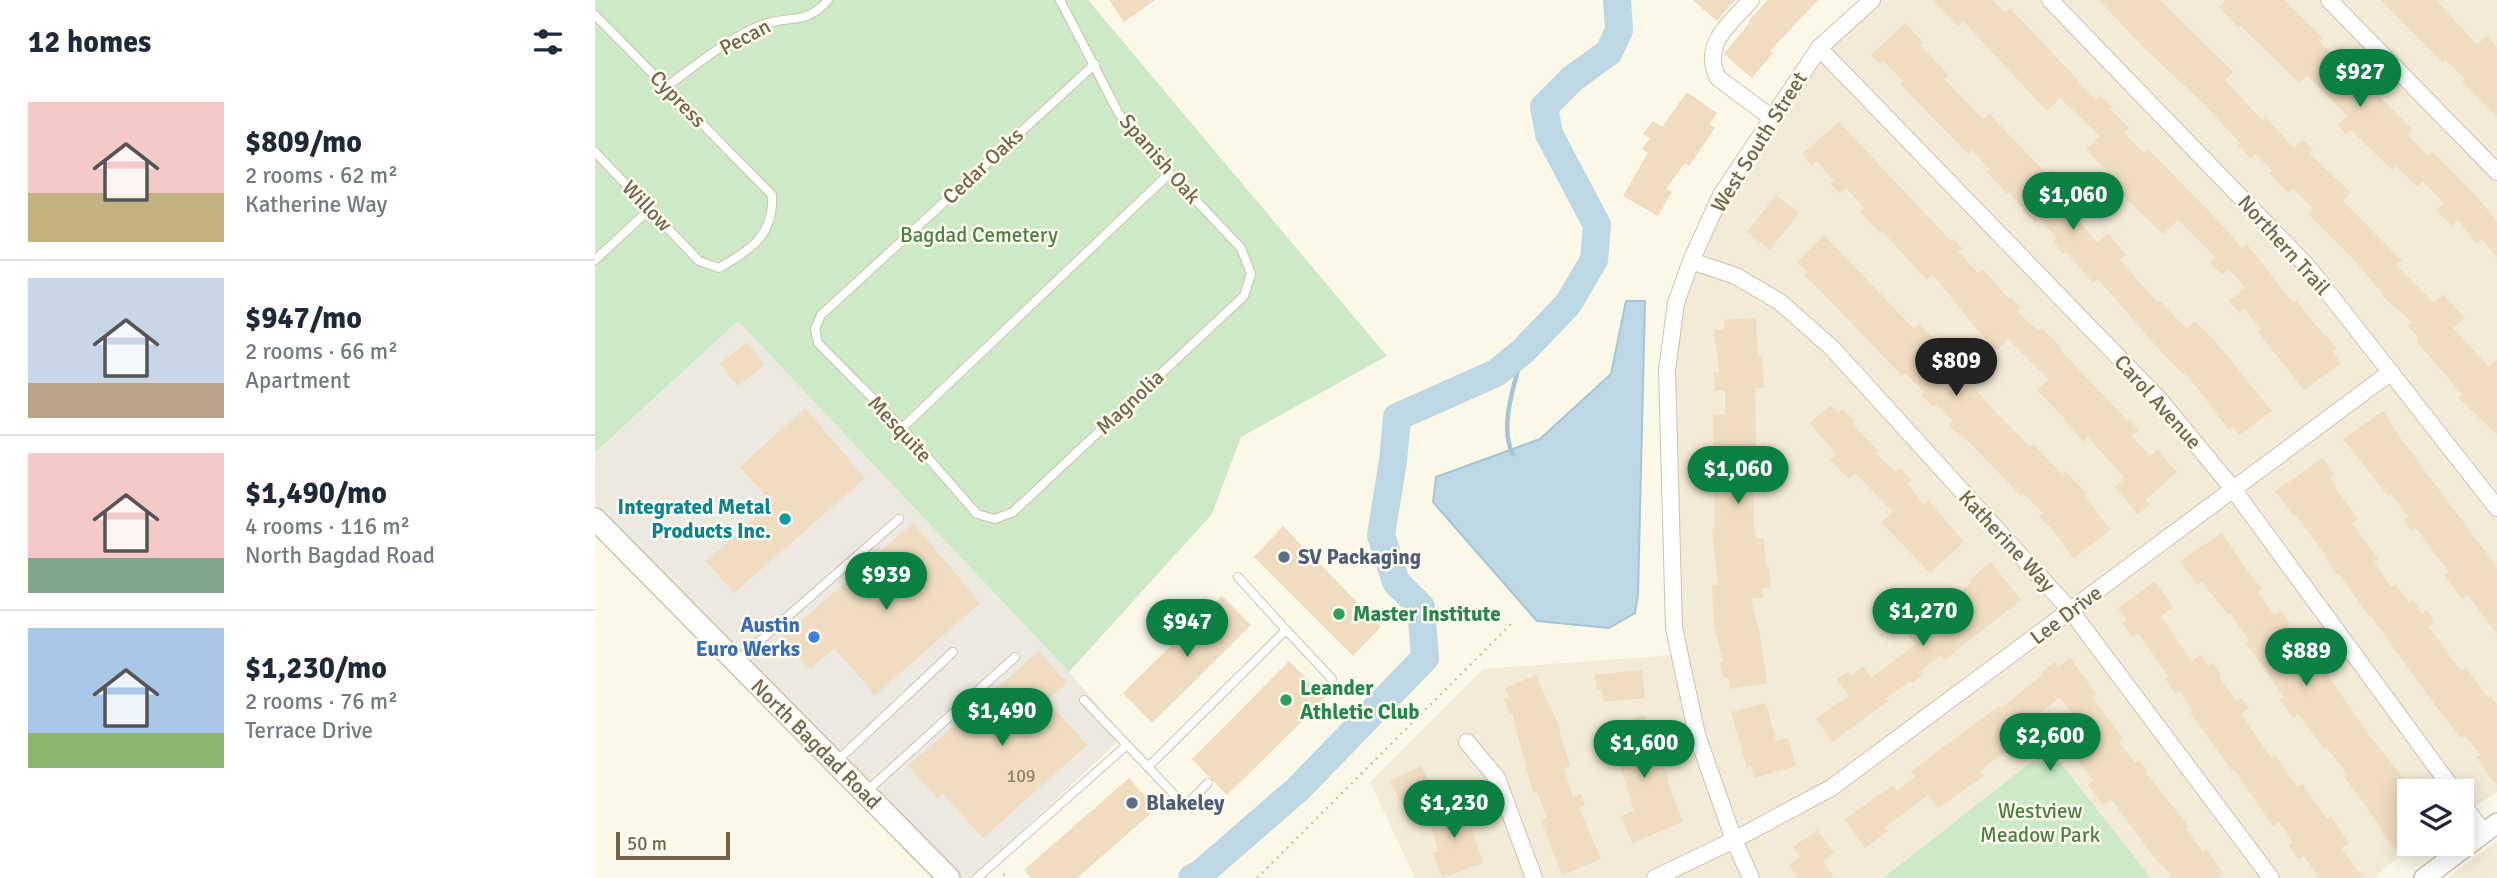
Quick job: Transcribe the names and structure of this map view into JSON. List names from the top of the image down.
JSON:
{
  "streets": {
    "main road": ["North Bagdad Road"],
    "street": [
      "West South Street",
      "Northern Trail",
      "Carol Avenue",
      "Katherine Way",
      "Lee Drive"
    ],
    "lane": [
      "Pecan",
      "Cypress",
      "Spanish Oak",
      "Cedar Oaks",
      "Willow",
      "Magnolia",
      "Mesquite"
    ]
  },
  "crossings": [
    ["Pecan", "Cypress"],
    ["Cypress", "Willow"],
    ["West South Street", "Carol Avenue"],
    ["West South Street", "Katherine Way"],
    ["West South Street", "Lee Drive"],
    ["Spanish Oak", "Cedar Oaks"],
    ["Spanish Oak", "Magnolia"],
    ["Cedar Oaks", "Mesquite"],
    ["Northern Trail", "Lee Drive"],
    ["Magnolia", "Mesquite"],
    ["Carol Avenue", "Lee Drive"],
    ["Katherine Way", "Lee Drive"]
  ],
  "parks": ["Bagdad Cemetery", "Westview Meadow Park"],
  "places": [
    "Integrated Metal Products Inc.",
    "SV Packaging",
    "Master Institute",
    "Austin Euro Werks",
    "Leander Athletic Club",
    "Blakeley"
  ],
  "house_numbers": ["109"],
  "scale_bar": "50 m",
  "page": {
    "heading": "12 homes",
    "price": [
      "$927",
      "$1,060",
      "$809",
      "$1,060",
      "$939",
      "$1,270",
      "$947",
      "$889",
      "$1,490",
      "$2,600",
      "$1,600",
      "$1,230"
    ],
    "list": [
      {
        "name": "$809/mo",
        "note": "2 rooms · 62 m² · Katherine Way"
      },
      {
        "name": "$947/mo",
        "note": "2 rooms · 66 m² · Apartment"
      },
      {
        "name": "$1,490/mo",
        "note": "4 rooms · 116 m² · North Bagdad Road"
      },
      {
        "name": "$1,230/mo",
        "note": "2 rooms · 76 m² · Terrace Drive"
      }
    ],
    "scale": "50 m"
  }
}
